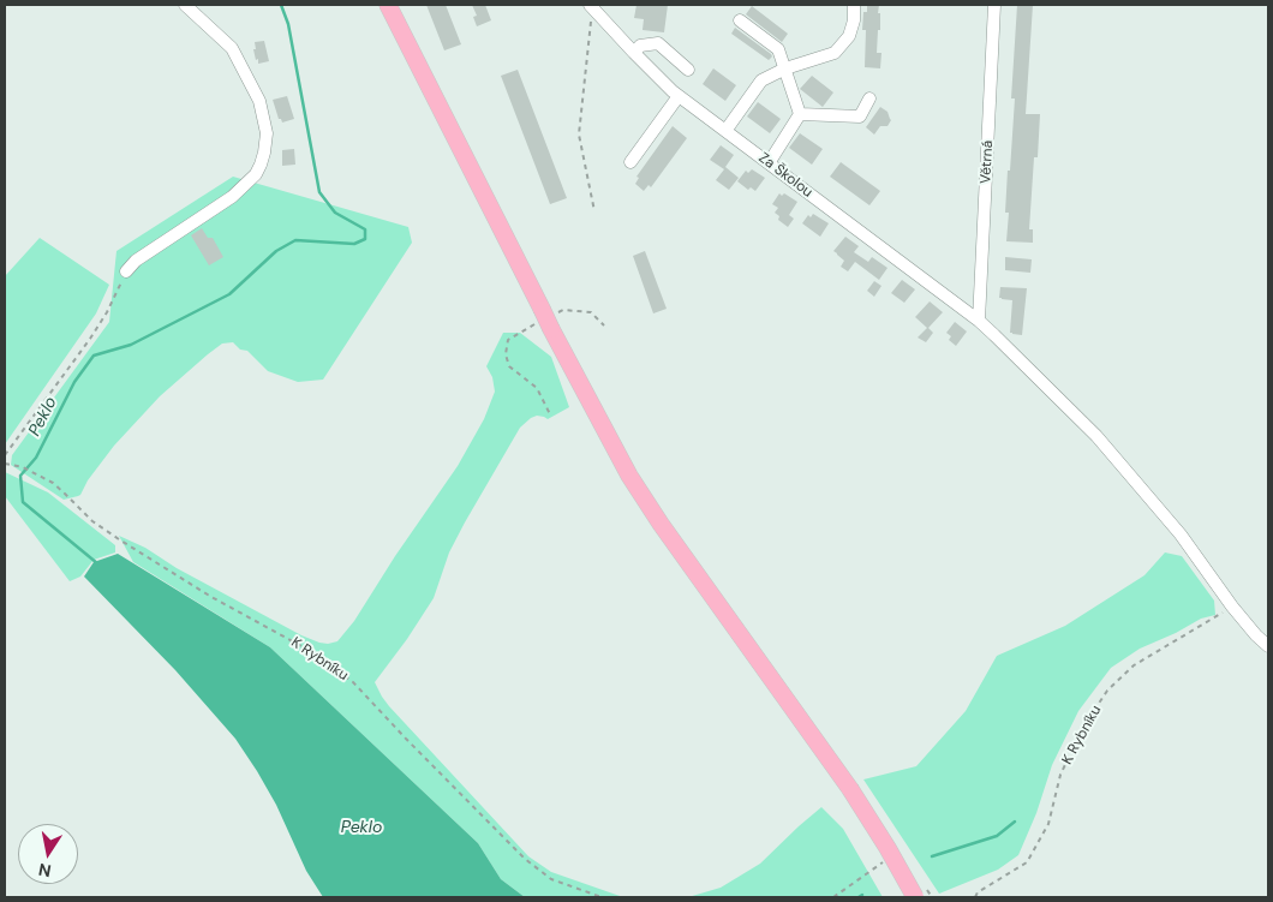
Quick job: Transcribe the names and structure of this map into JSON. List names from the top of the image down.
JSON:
{
  "streets": {
    "street": ["Větrná", "Za Školou"],
    "path": ["K Rybníku"]
  },
  "crossings": [
    ["Větrná", "Za Školou"],
    ["Za Školou", "K Rybníku"]
  ],
  "water": ["Peklo"],
  "north": "bottom"
}
